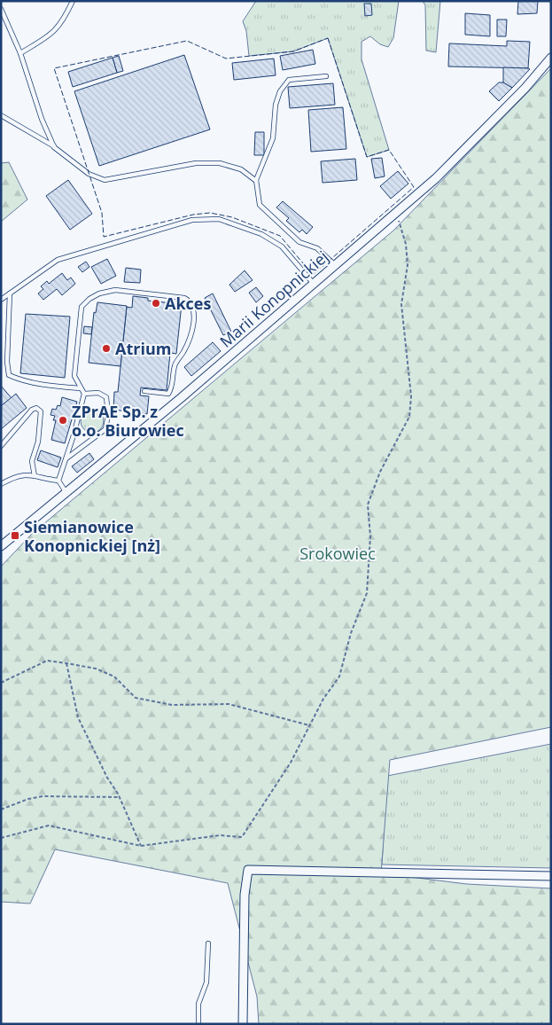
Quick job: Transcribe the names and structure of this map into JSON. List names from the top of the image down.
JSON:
{
  "streets": {
    "street": ["Marii Konopnickiej"]
  },
  "parks": ["Srokowiec"],
  "places": {
    "other": ["Akces", "Atrium", "ZPrAE Sp. z o.o. Biurowiec"],
    "transit": ["Siemianowice Konopnickiej [nż]"]
  }
}
